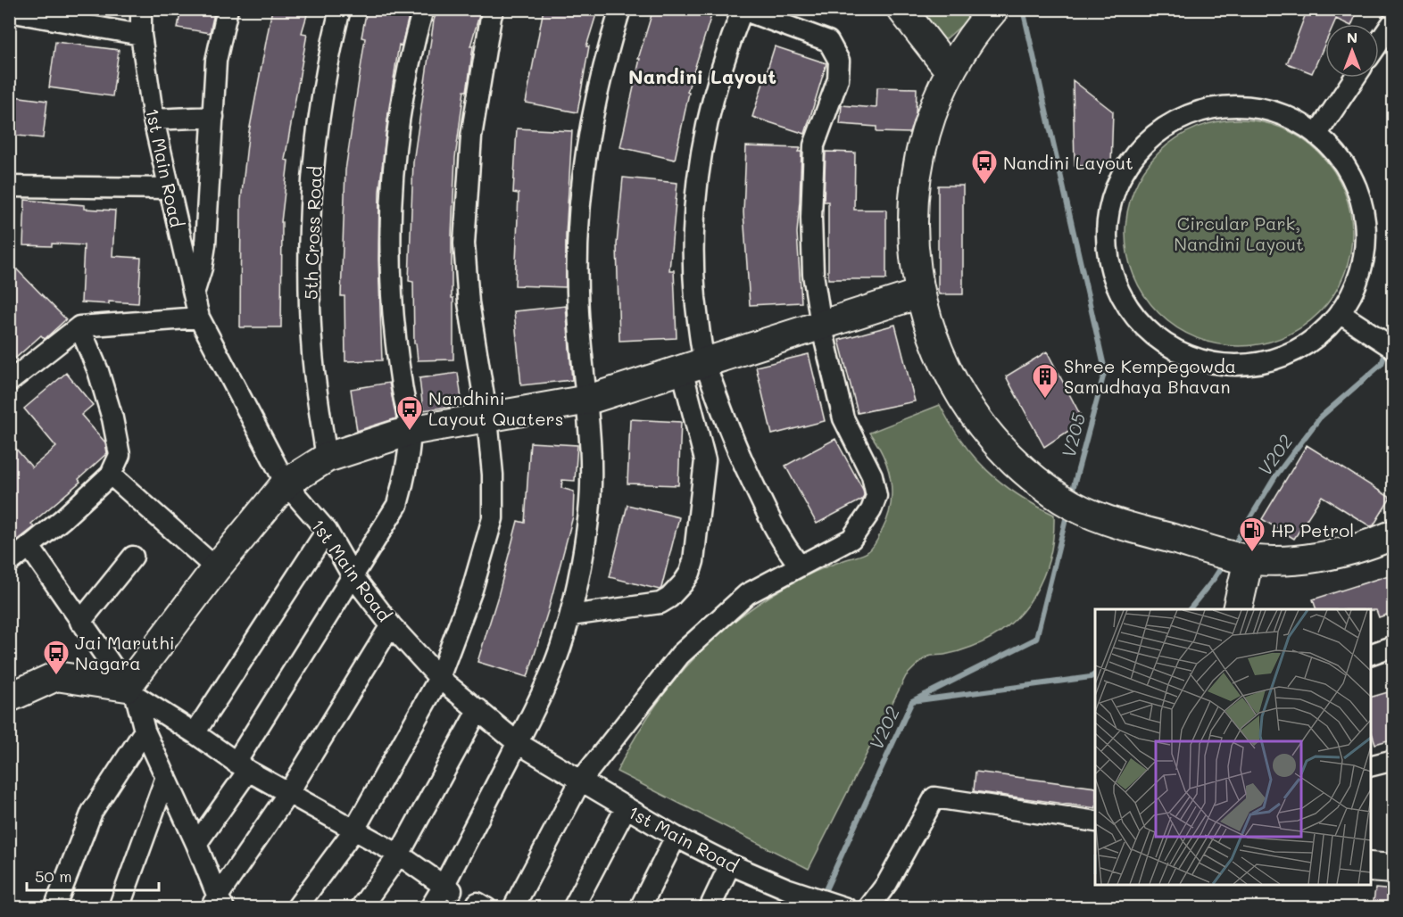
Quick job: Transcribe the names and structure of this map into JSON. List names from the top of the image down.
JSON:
{
  "streets": {
    "street": ["1st Main Road", "5th Cross Road"]
  },
  "districts": ["Nandini Layout"],
  "water": ["V205", "V202"],
  "parks": ["Circular Park, Nandini Layout"],
  "places": {
    "bus stop": ["Nandini Layout", "Nandhini Layout Quaters", "Jai Maruthi Nagara"],
    "building": ["Shree Kempegowda Samudhaya Bhavan"],
    "fuel station": ["HP Petrol"]
  },
  "scale_bar": "50 m",
  "north": "top"
}
